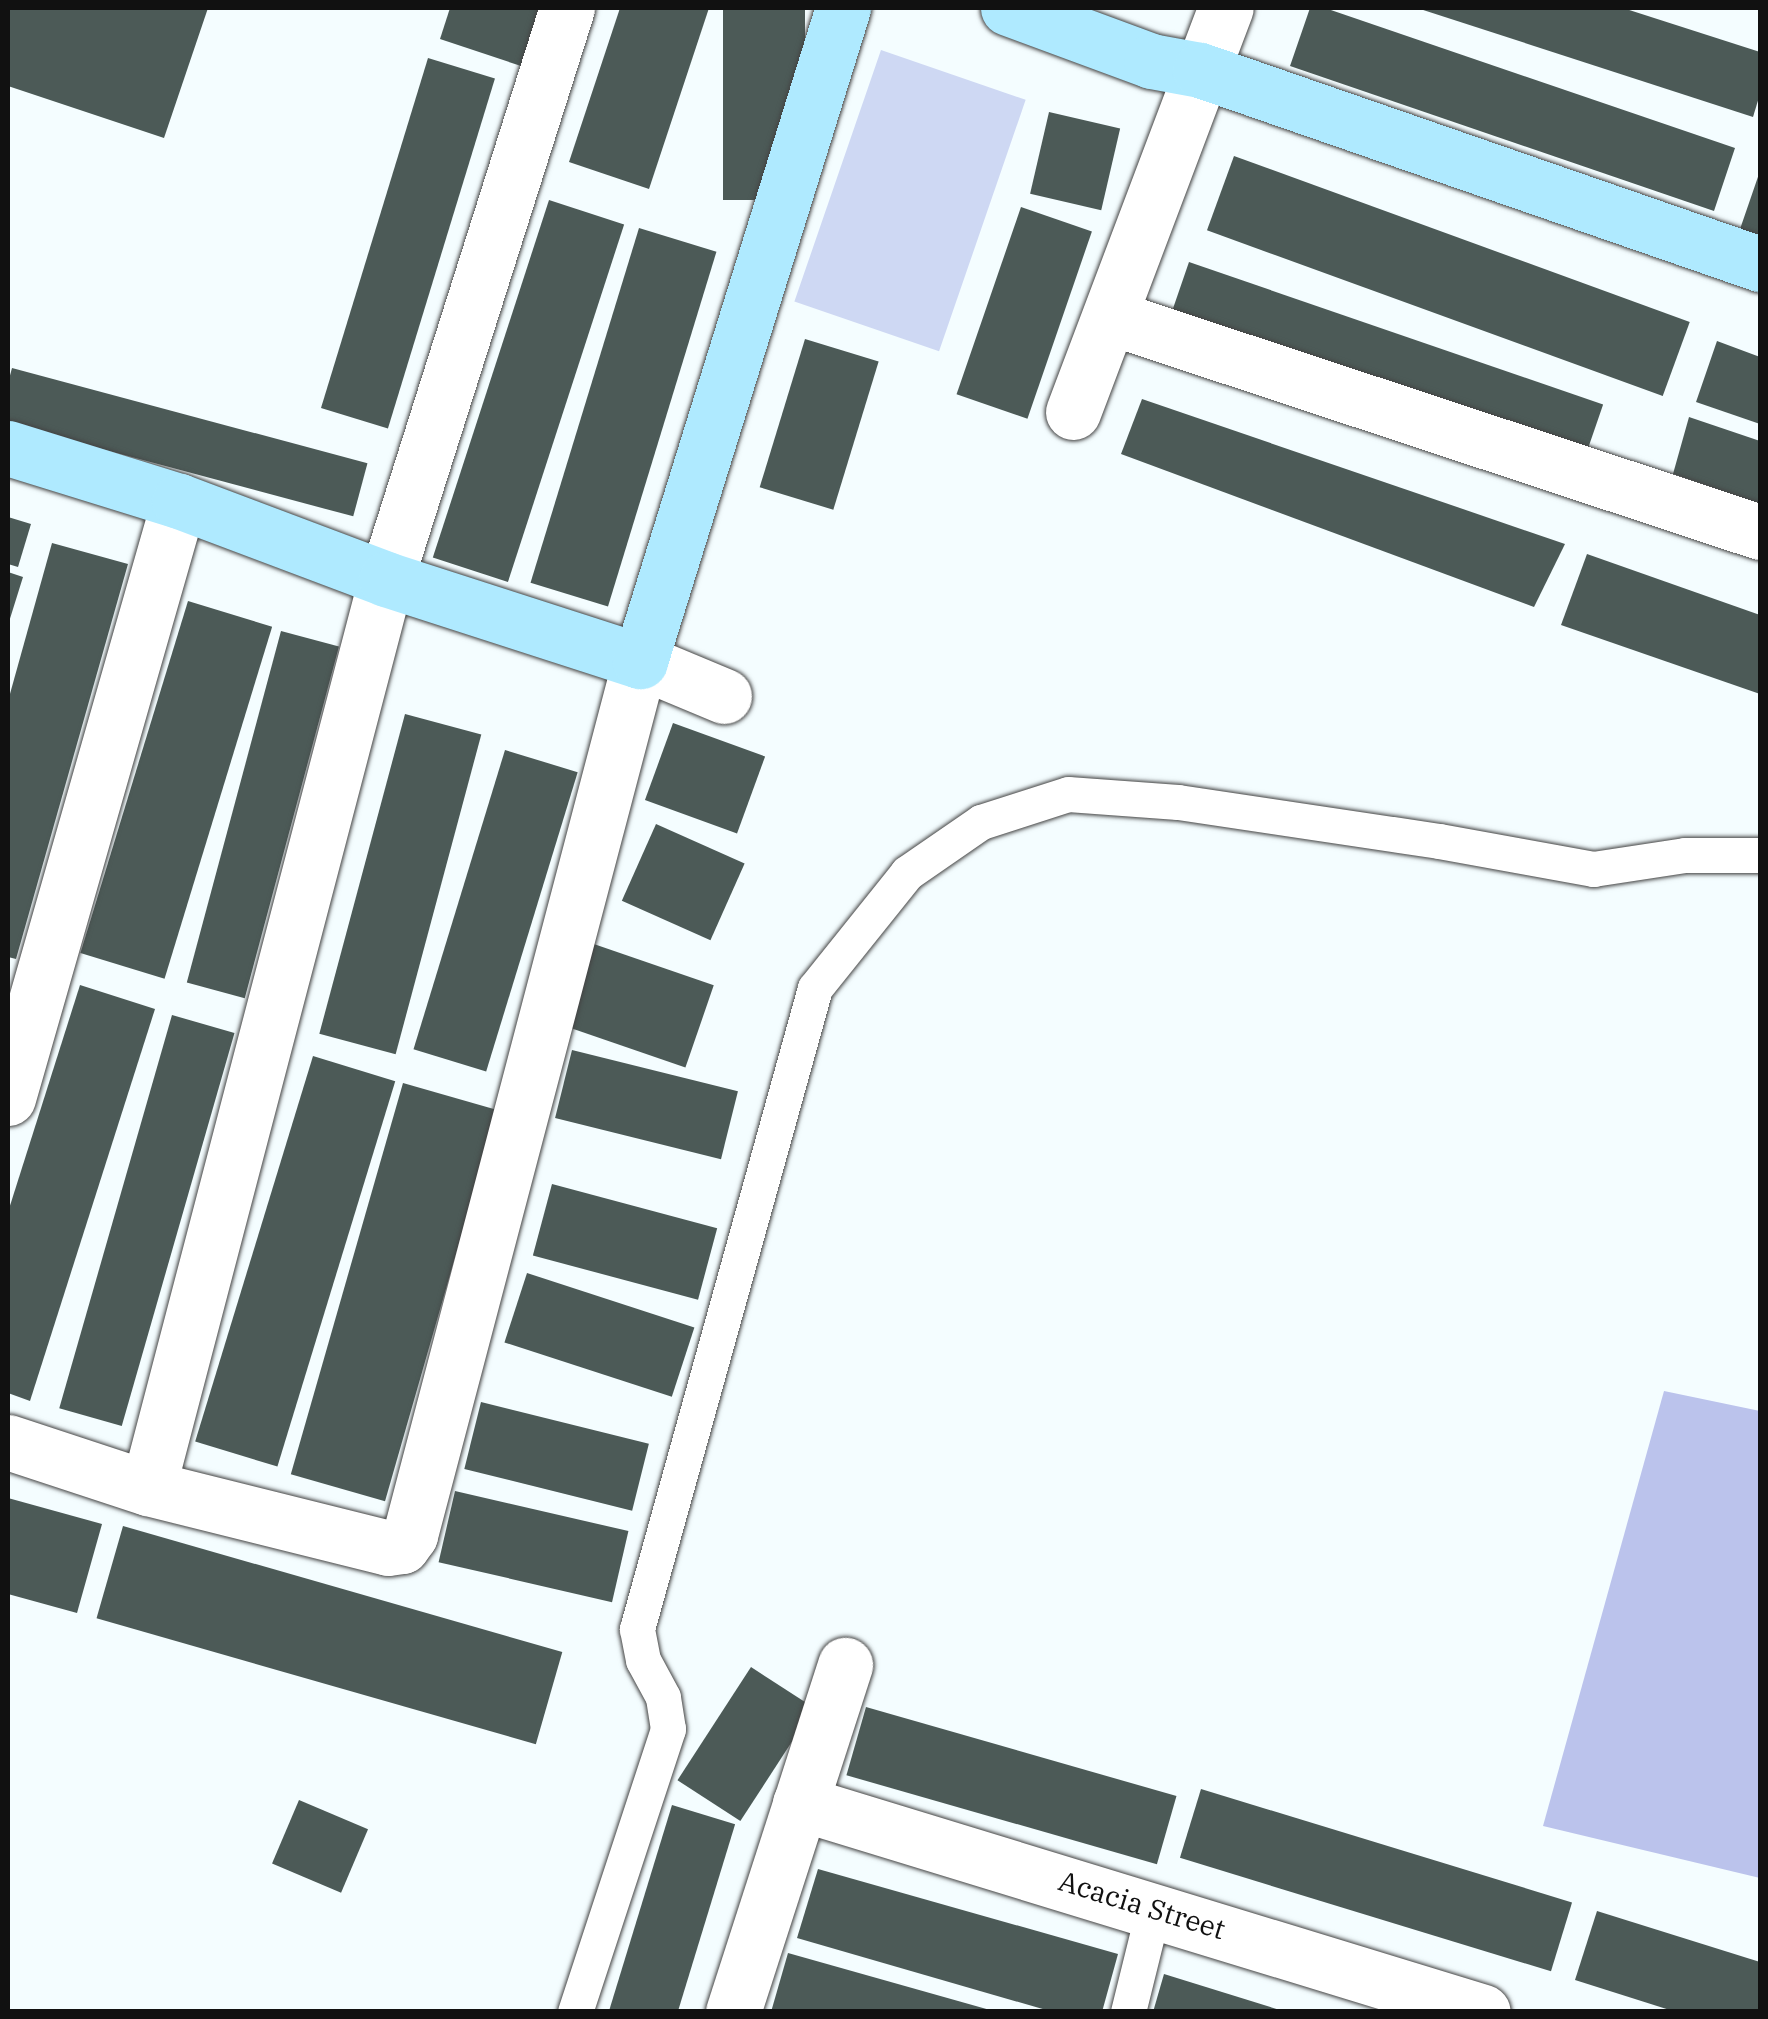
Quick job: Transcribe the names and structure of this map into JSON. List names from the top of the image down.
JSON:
{
  "streets": {
    "street": ["Acacia Street"]
  }
}
